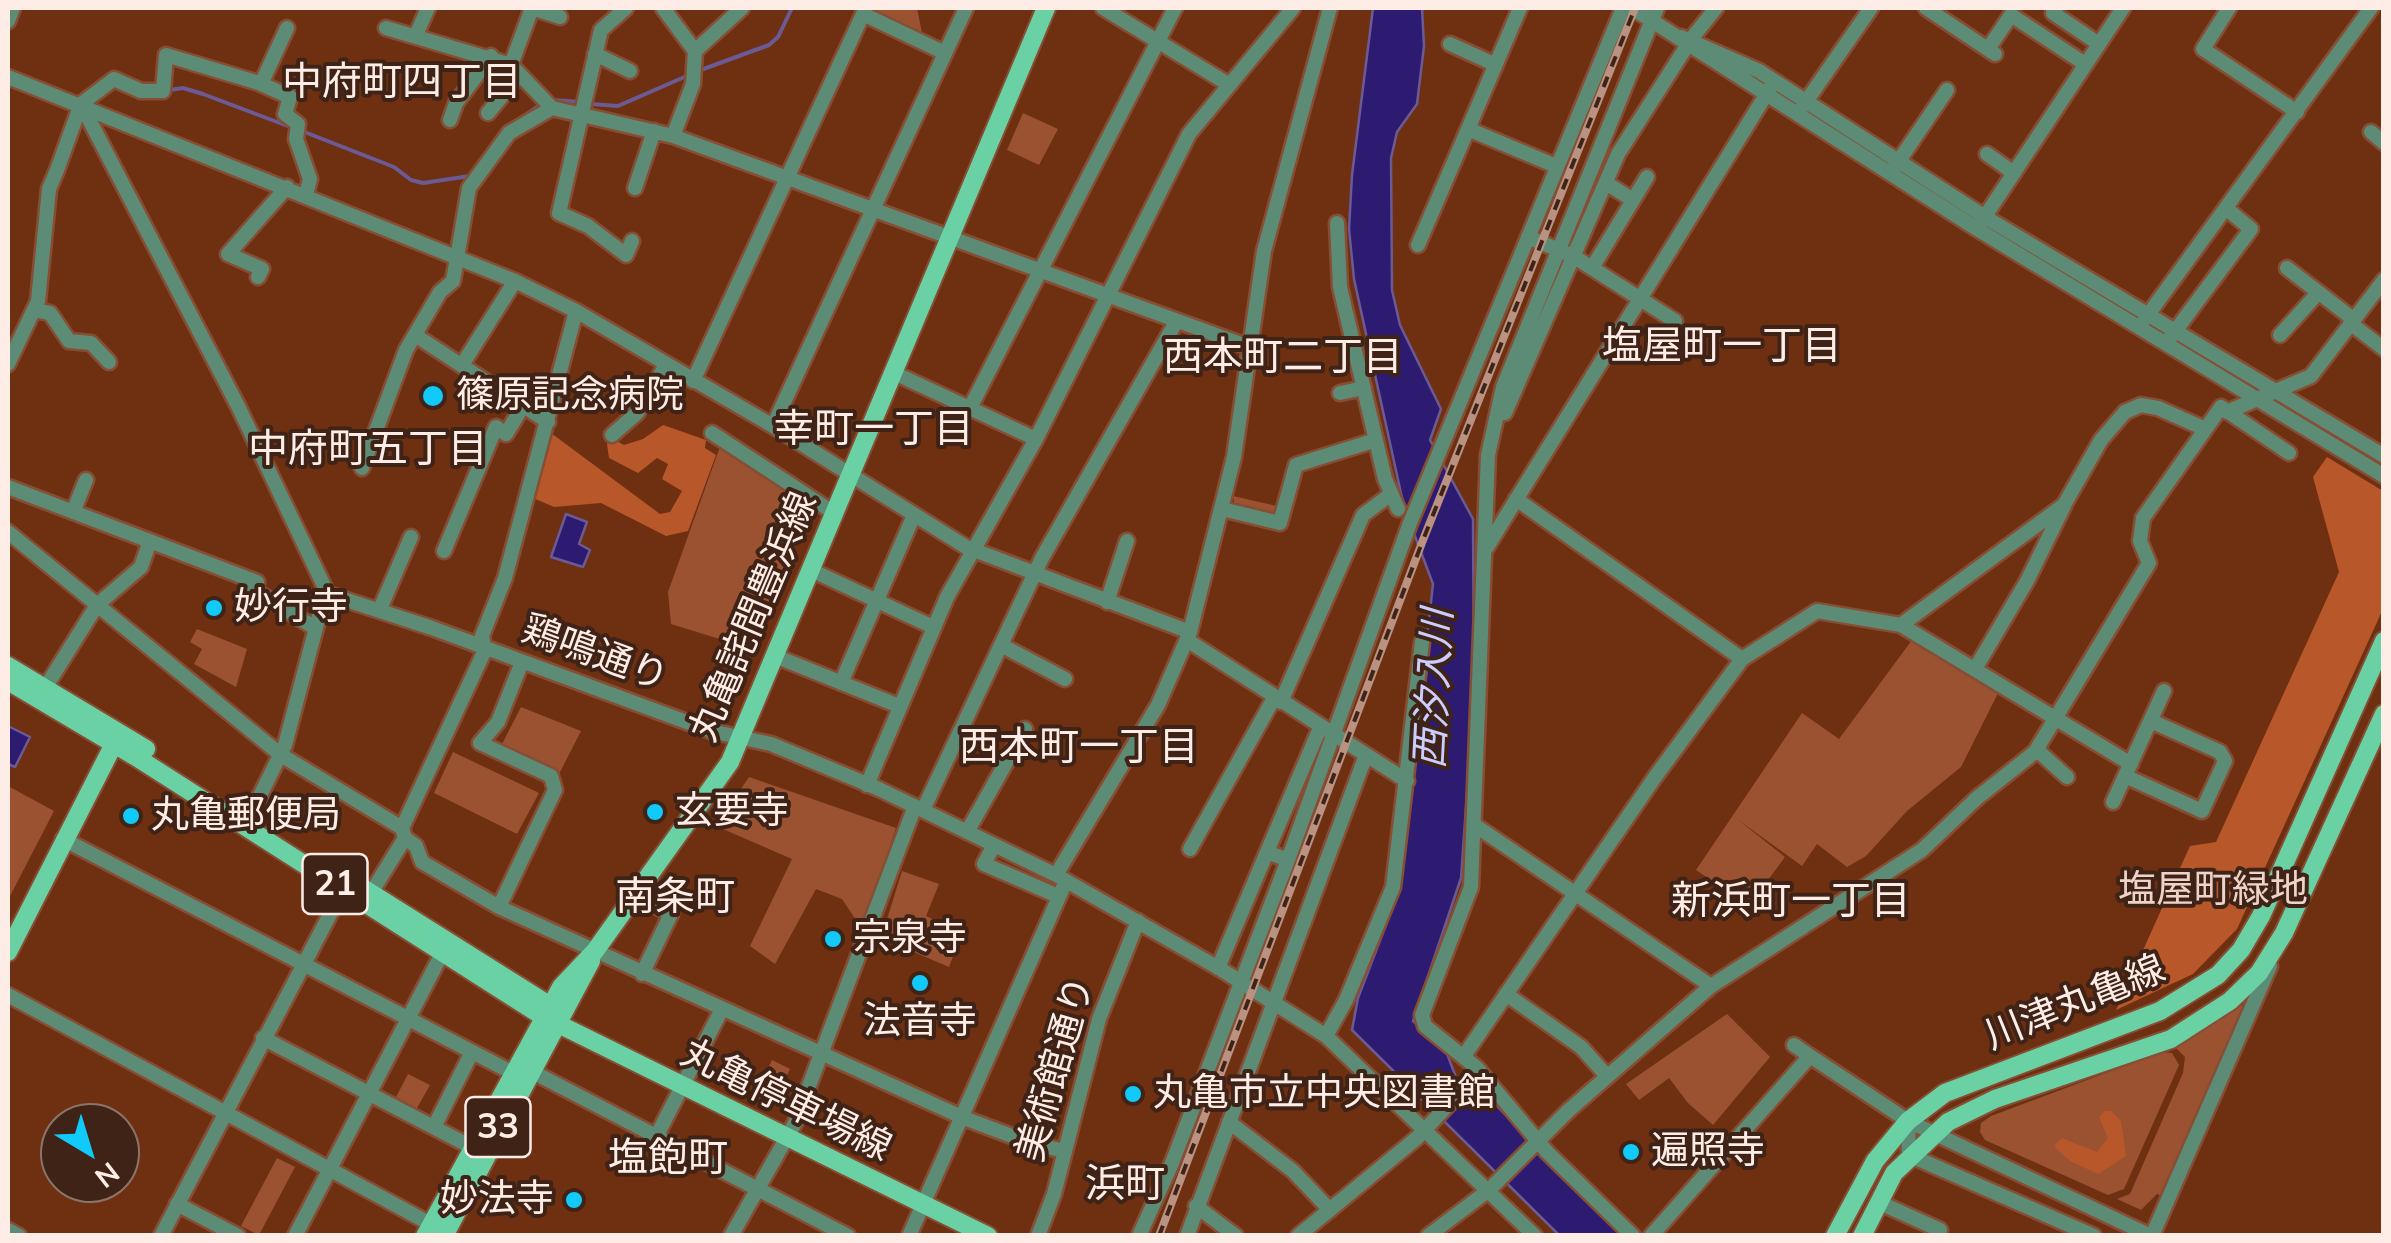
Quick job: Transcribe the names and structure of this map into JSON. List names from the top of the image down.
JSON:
{
  "streets": {
    "main road": [
      "丸亀詫間豊浜線",
      "21",
      "川津丸亀線",
      "丸亀停車場線",
      "33"
    ],
    "street": ["鶏鳴通り", "美術館通り"]
  },
  "crossings": [
    ["丸亀詫間豊浜線", "鶏鳴通り"],
    ["丸亀詫間豊浜線", "21"],
    ["丸亀詫間豊浜線", "丸亀停車場線"],
    ["丸亀詫間豊浜線", "33"],
    ["鶏鳴通り", "美術館通り"],
    ["21", "丸亀停車場線"],
    ["21", "33"],
    ["丸亀停車場線", "33"]
  ],
  "districts": [
    "中府町四丁目",
    "塩屋町一丁目",
    "西本町二丁目",
    "幸町一丁目",
    "中府町五丁目",
    "西本町一丁目",
    "南条町",
    "新浜町一丁目",
    "塩飽町",
    "浜町"
  ],
  "water": ["西汐入川"],
  "parks": ["塩屋町緑地"],
  "places": [
    "篠原記念病院",
    "妙行寺",
    "玄要寺",
    "丸亀郵便局",
    "宗泉寺",
    "法音寺",
    "丸亀市立中央図書館",
    "遍照寺",
    "妙法寺"
  ],
  "north": "bottom right"
}
